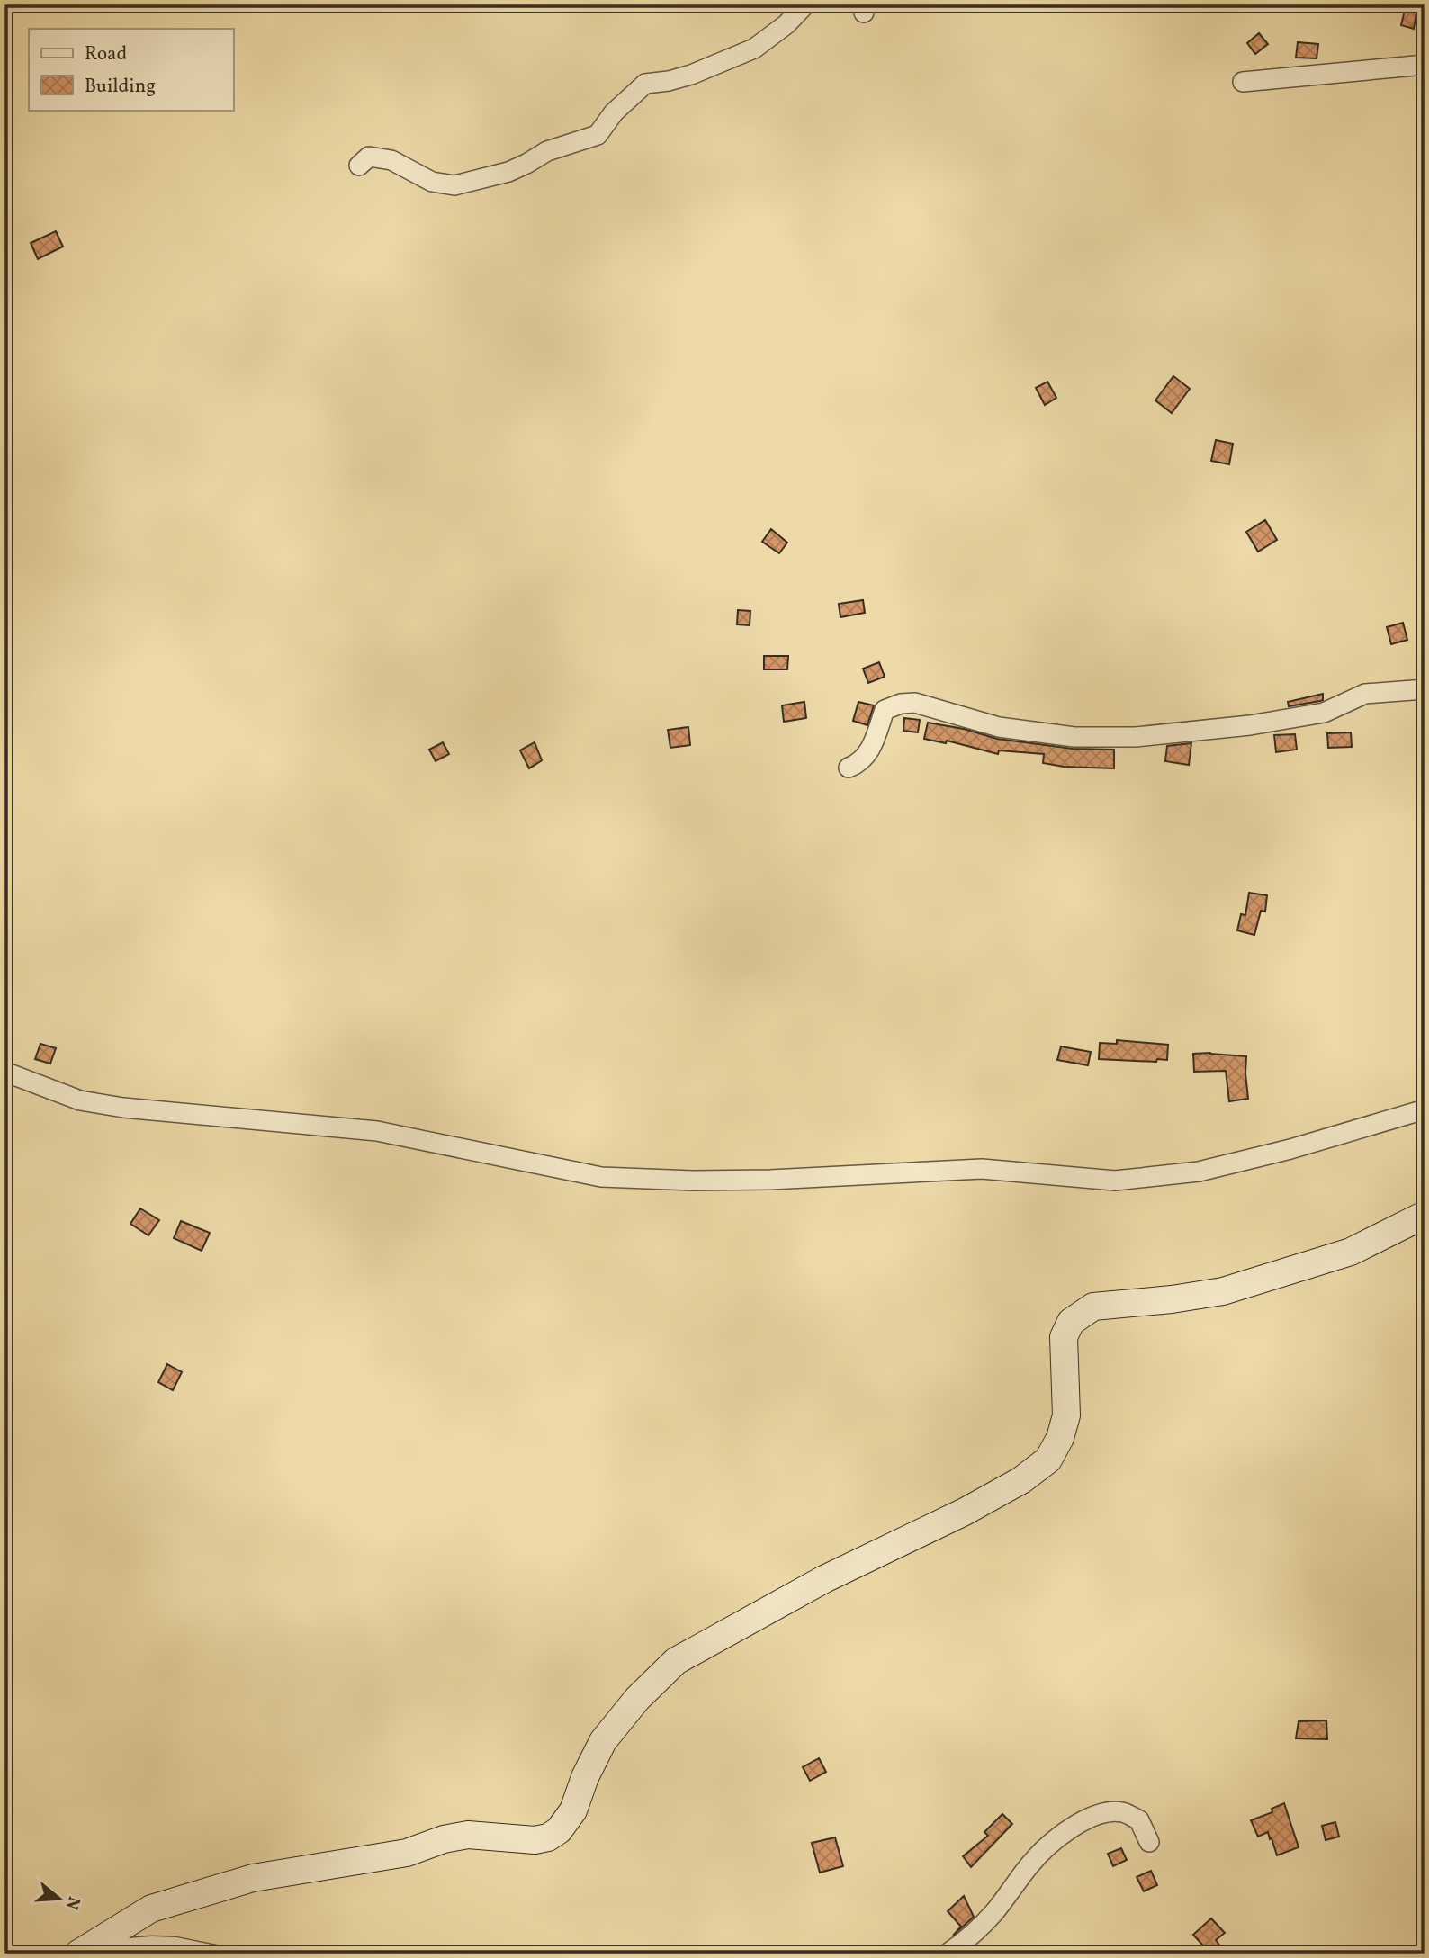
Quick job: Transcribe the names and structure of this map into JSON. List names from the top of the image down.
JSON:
{
  "legend": ["Road", "Building"],
  "north": "right"
}
